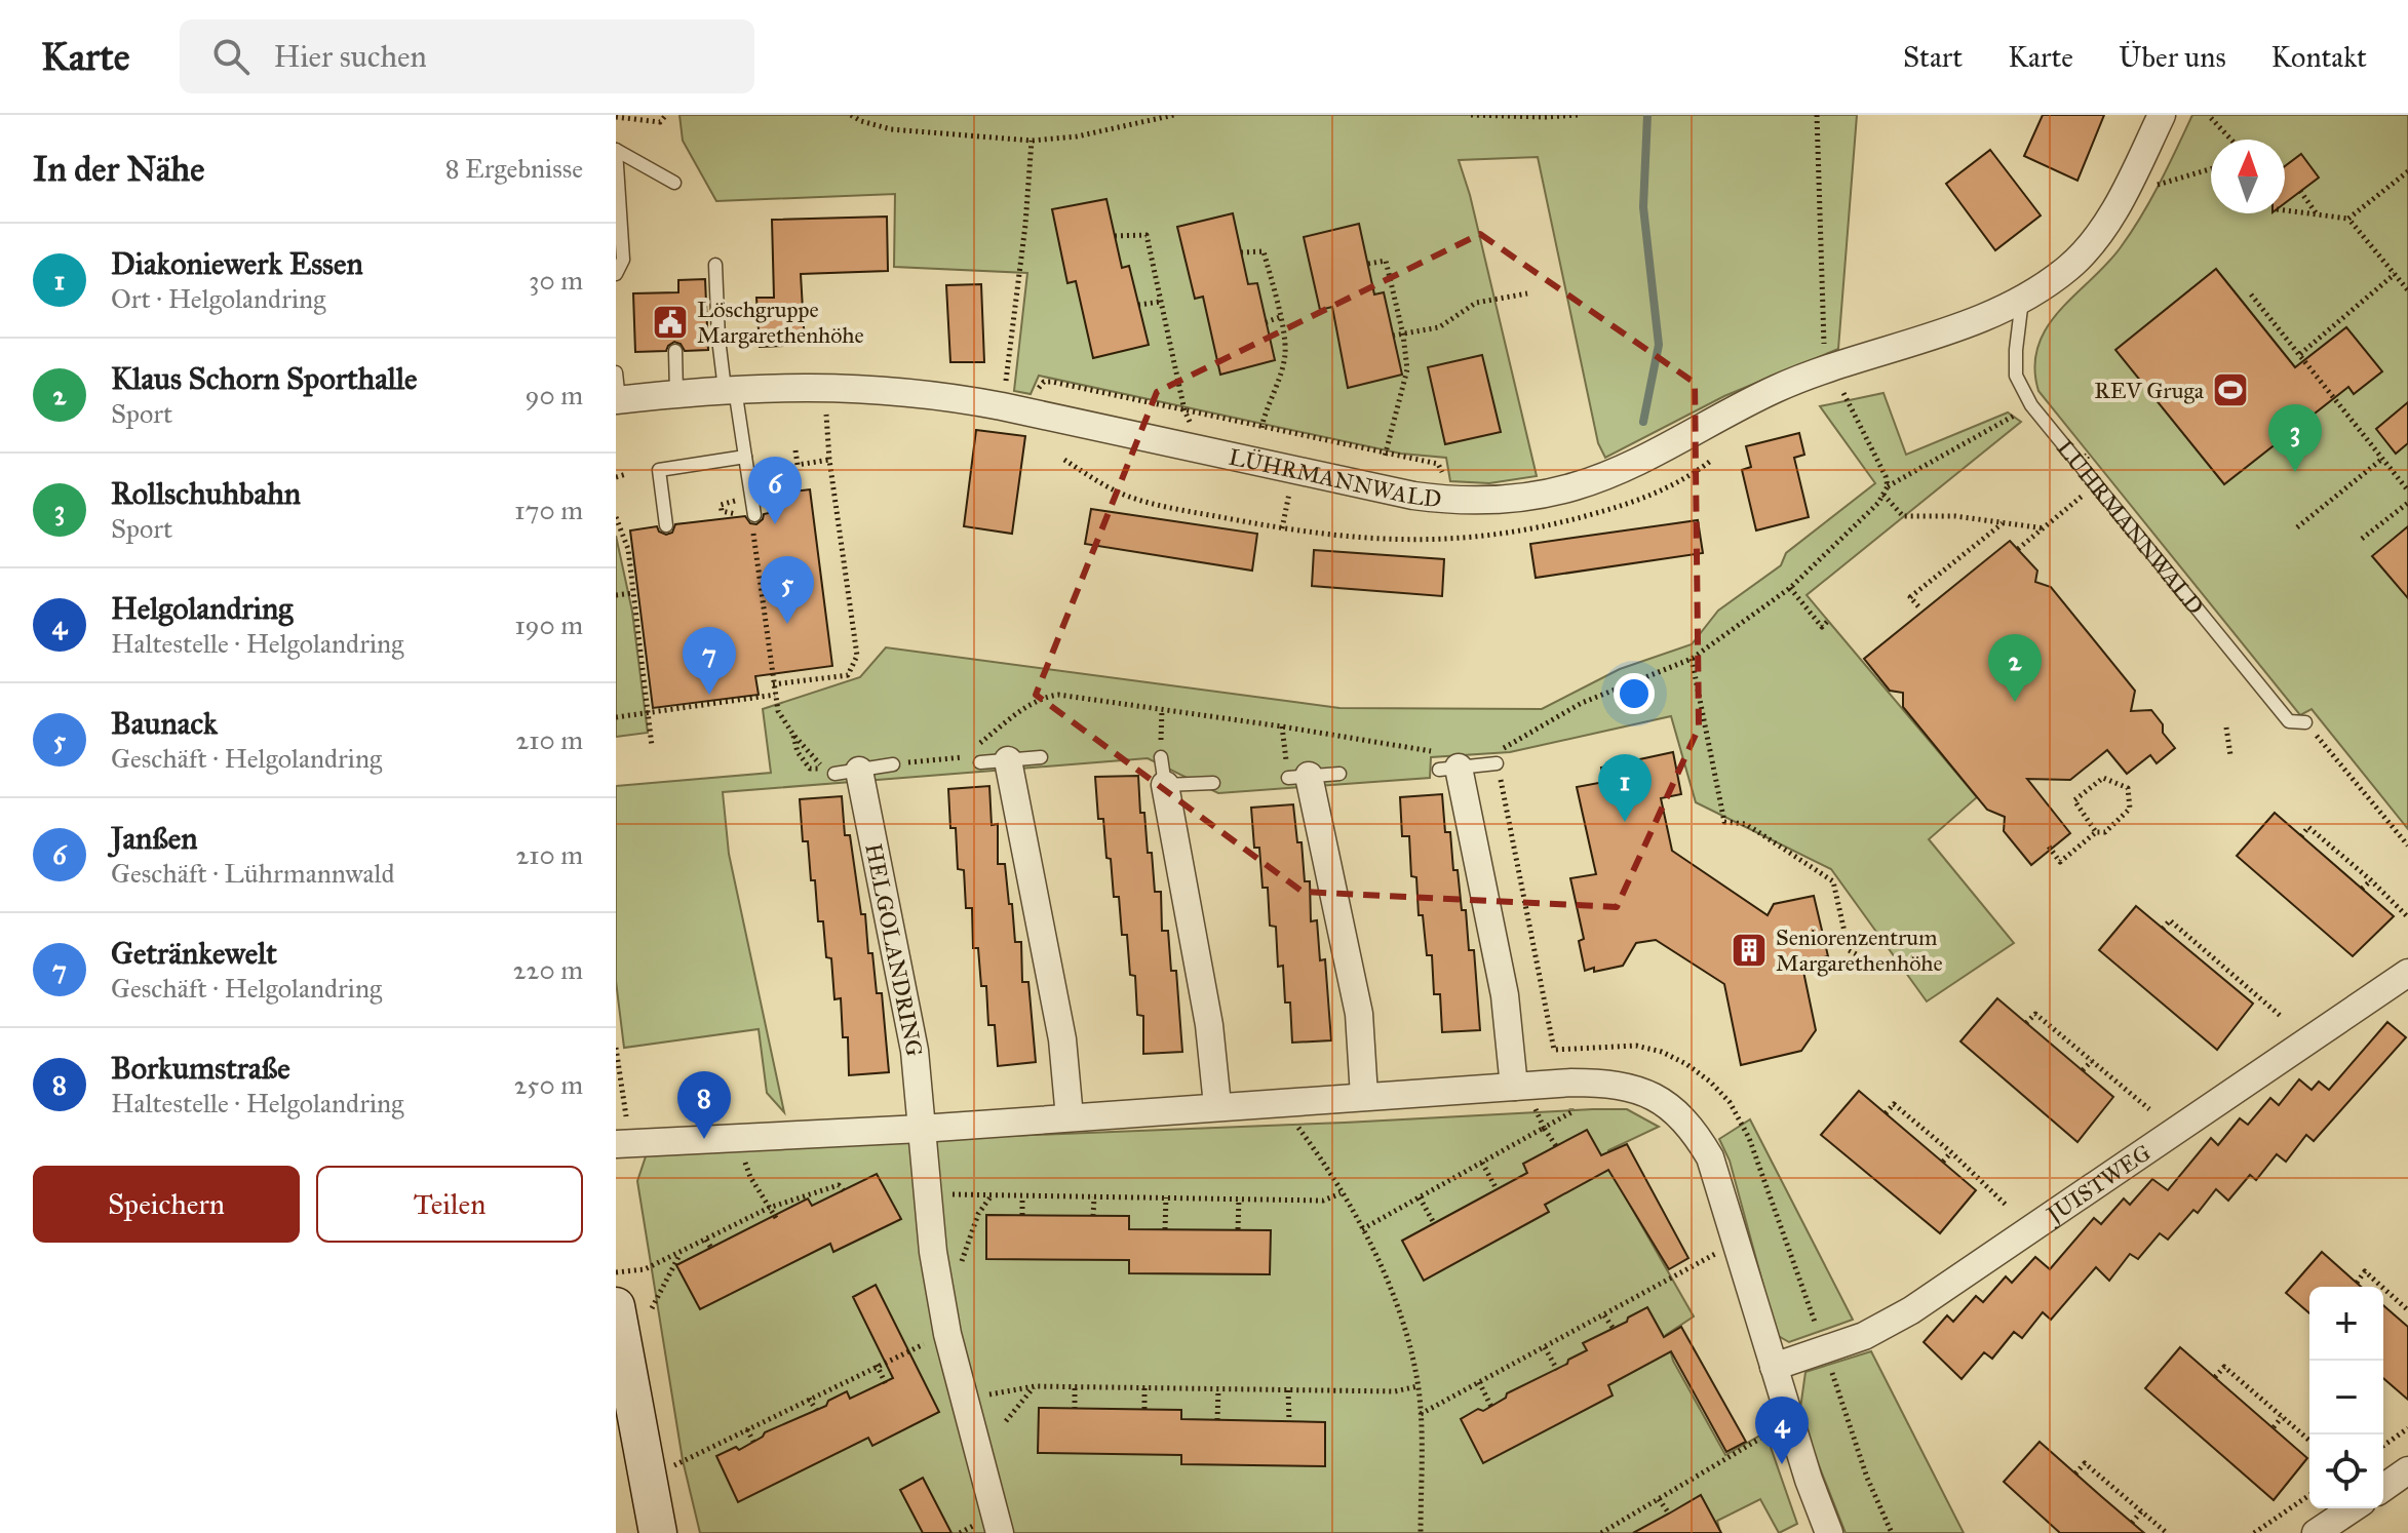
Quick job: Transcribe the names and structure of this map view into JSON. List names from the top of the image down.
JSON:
{
  "streets": {
    "street": ["LÜHRMANNWALD", "HELGOLANDRING", "JUISTWEG"]
  },
  "places": {
    "public building": ["Löschgruppe Margarethenhöhe"],
    "sports": ["REV Gruga"],
    "building": ["Seniorenzentrum Margarethenhöhe"]
  },
  "north": "top",
  "page": {
    "header": "Karte",
    "search": "Hier suchen",
    "nav": [
      "Start",
      "Karte",
      "Über uns",
      "Kontakt"
    ],
    "heading": ["In der Nähe", "8 Ergebnisse"],
    "list": [
      {
        "mark": "1",
        "name": "Diakoniewerk Essen",
        "note": "Ort · Helgolandring",
        "value": "30 m"
      },
      {
        "mark": "2",
        "name": "Klaus Schorn Sporthalle",
        "note": "Sport",
        "value": "90 m"
      },
      {
        "mark": "3",
        "name": "Rollschuhbahn",
        "note": "Sport",
        "value": "170 m"
      },
      {
        "mark": "4",
        "name": "Helgolandring",
        "note": "Haltestelle · Helgolandring",
        "value": "190 m"
      },
      {
        "mark": "5",
        "name": "Baunack",
        "note": "Geschäft · Helgolandring",
        "value": "210 m"
      },
      {
        "mark": "6",
        "name": "Janßen",
        "note": "Geschäft · Lührmannwald",
        "value": "210 m"
      },
      {
        "mark": "7",
        "name": "Getränkewelt",
        "note": "Geschäft · Helgolandring",
        "value": "220 m"
      },
      {
        "mark": "8",
        "name": "Borkumstraße",
        "note": "Haltestelle · Helgolandring",
        "value": "250 m"
      }
    ],
    "pins": [
      "3",
      "6",
      "5",
      "7",
      "2",
      "1",
      "8",
      "4"
    ],
    "buttons": ["Speichern", "Teilen"],
    "map_buttons": ["+", "−"]
  }
}
